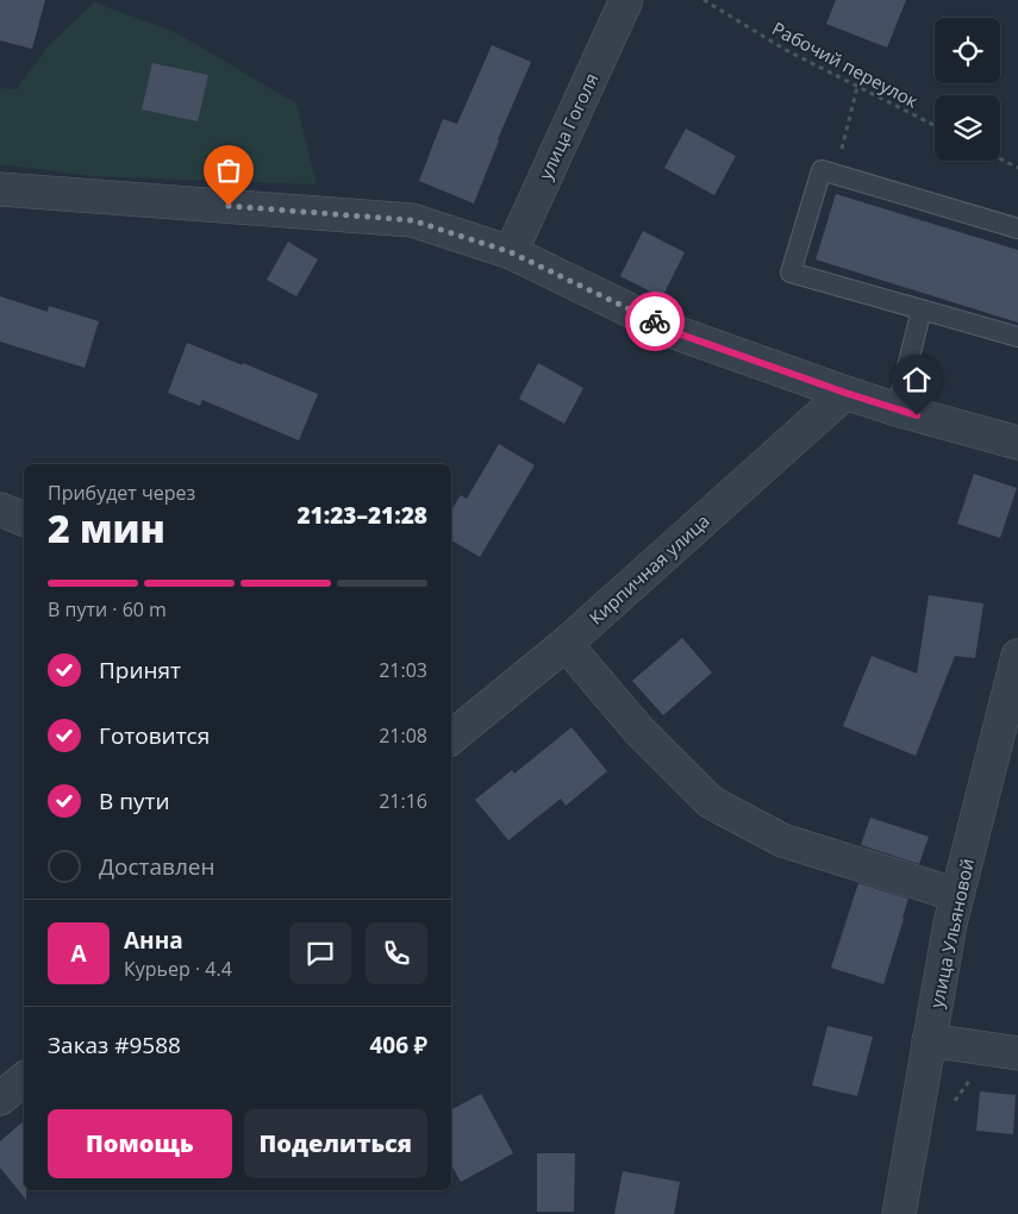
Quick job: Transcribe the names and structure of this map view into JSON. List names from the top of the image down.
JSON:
{
  "streets": {
    "street": ["улица Гоголя", "Кирпичная улица", "улица Ульяновой"],
    "path": ["Рабочий переулок"]
  },
  "page": {
    "heading": ["2 мин", "Прибудет через", "21:23–21:28"],
    "panel": [
      "Анна",
      "Курьер · 4.4",
      "Заказ #9588",
      "406 ₽"
    ],
    "bar": "В пути · 60 m",
    "list": [
      ["Принят", "21:03"],
      ["Готовится", "21:08"],
      ["В пути", "21:16"],
      "Доставлен"
    ],
    "round": "А",
    "buttons": ["Помощь", "Поделиться"]
  }
}
